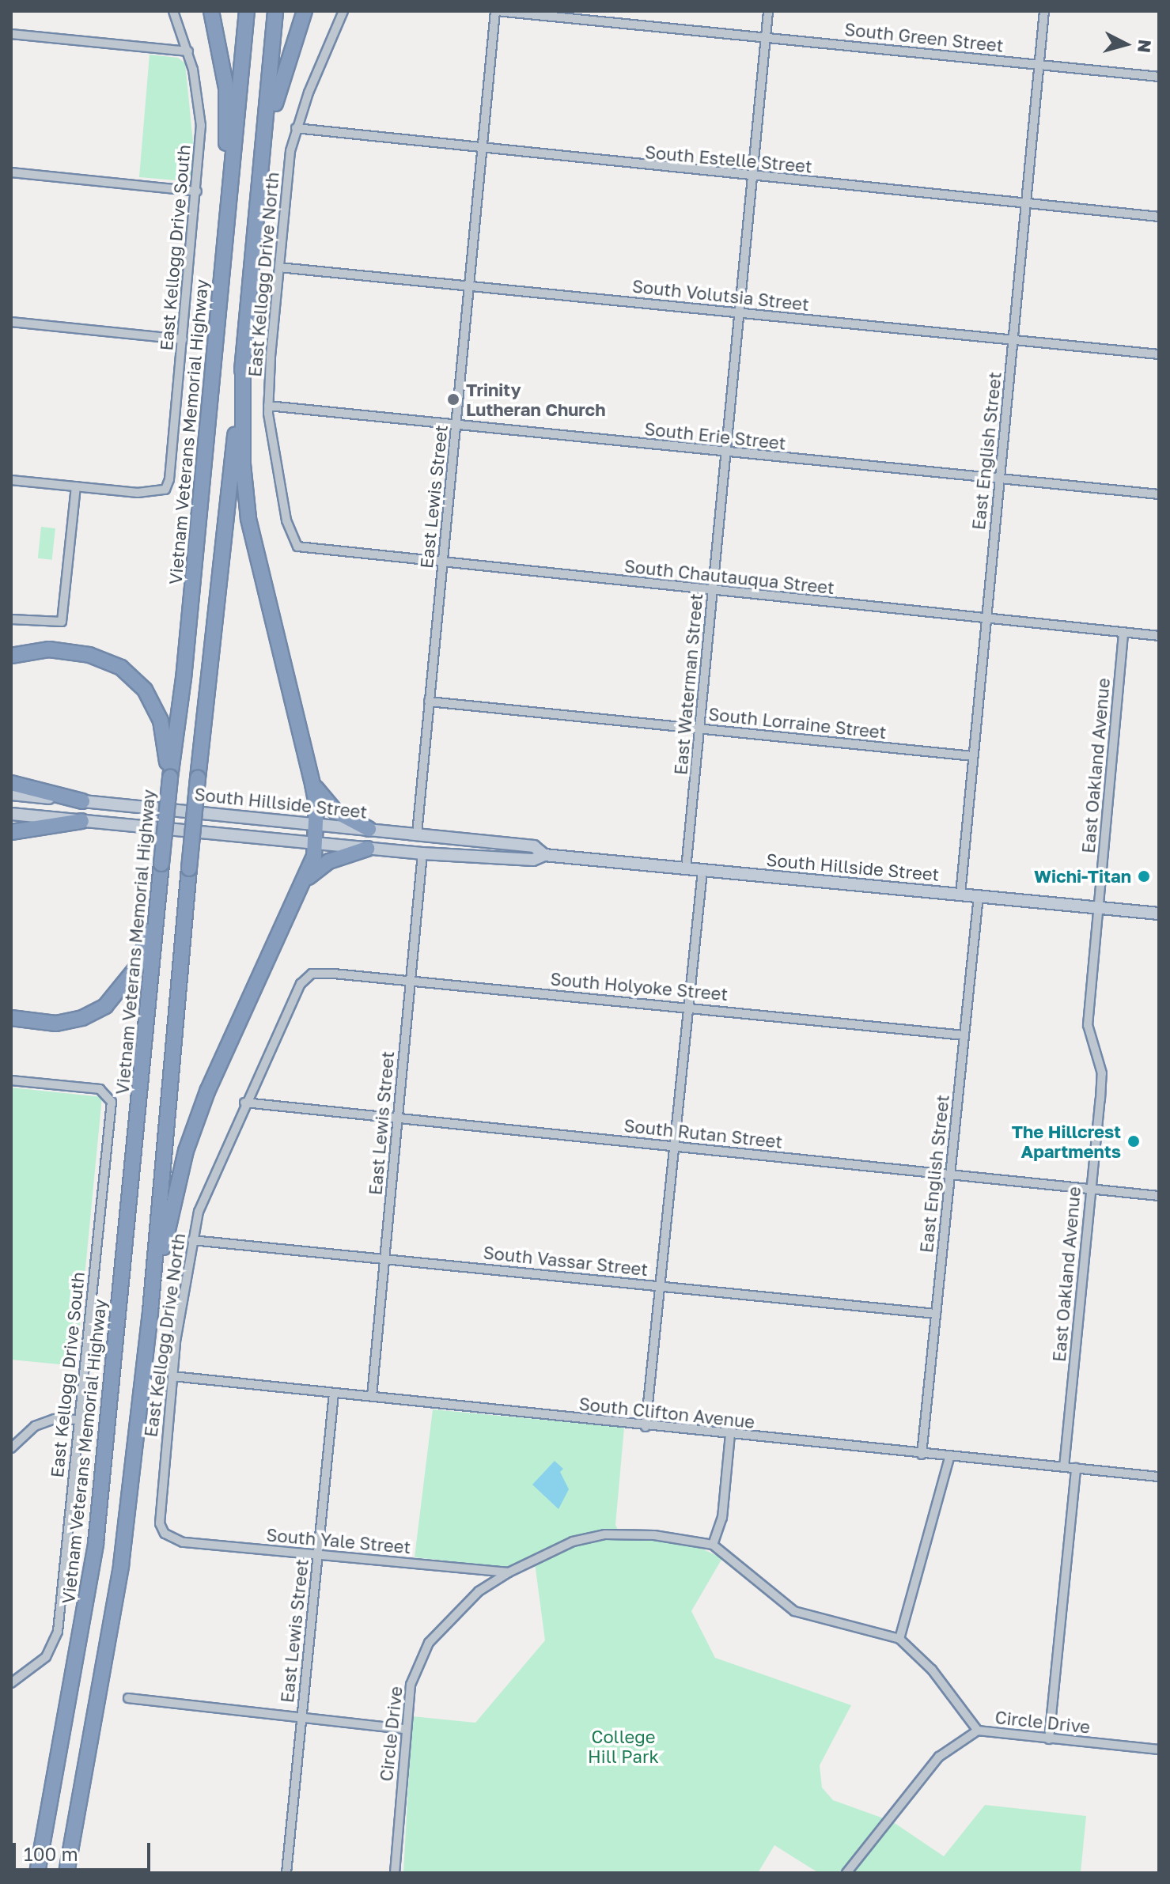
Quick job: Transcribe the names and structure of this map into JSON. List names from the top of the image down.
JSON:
{
  "streets": {
    "highway": ["Vietnam Veterans Memorial Highway"],
    "main road": ["South Hillside Street"],
    "street": [
      "South Green Street",
      "South Estelle Street",
      "East Kellogg Drive South",
      "East Kellogg Drive North",
      "South Volutsia Street",
      "South Erie Street",
      "East English Street",
      "East Lewis Street",
      "South Chautauqua Street",
      "East Waterman Street",
      "South Lorraine Street",
      "East Oakland Avenue",
      "South Holyoke Street",
      "South Rutan Street",
      "South Vassar Street",
      "South Clifton Avenue",
      "South Yale Street",
      "Circle Drive"
    ]
  },
  "crossings": [
    ["South Green Street", "East English Street"],
    ["South Green Street", "East Lewis Street"],
    ["South Green Street", "East Waterman Street"],
    ["South Estelle Street", "East Kellogg Drive North"],
    ["South Estelle Street", "East English Street"],
    ["South Estelle Street", "East Lewis Street"],
    ["South Estelle Street", "East Waterman Street"],
    ["East Kellogg Drive North", "South Volutsia Street"],
    ["East Kellogg Drive North", "South Erie Street"],
    ["East Kellogg Drive North", "South Chautauqua Street"],
    ["East Kellogg Drive North", "South Holyoke Street"],
    ["East Kellogg Drive North", "South Rutan Street"],
    ["East Kellogg Drive North", "South Vassar Street"],
    ["East Kellogg Drive North", "South Clifton Avenue"],
    ["East Kellogg Drive North", "South Yale Street"],
    ["South Volutsia Street", "East English Street"],
    ["South Volutsia Street", "East Lewis Street"],
    ["South Volutsia Street", "East Waterman Street"],
    ["South Erie Street", "East English Street"],
    ["South Erie Street", "East Lewis Street"],
    ["South Erie Street", "East Waterman Street"],
    ["East English Street", "South Chautauqua Street"],
    ["East English Street", "South Lorraine Street"],
    ["East English Street", "South Hillside Street"],
    ["East English Street", "South Holyoke Street"],
    ["East English Street", "South Rutan Street"],
    ["East English Street", "South Vassar Street"],
    ["East English Street", "South Clifton Avenue"],
    ["East Lewis Street", "South Chautauqua Street"],
    ["East Lewis Street", "South Lorraine Street"],
    ["East Lewis Street", "South Hillside Street"],
    ["East Lewis Street", "South Holyoke Street"],
    ["East Lewis Street", "South Rutan Street"],
    ["East Lewis Street", "South Vassar Street"],
    ["East Lewis Street", "South Clifton Avenue"],
    ["East Lewis Street", "South Yale Street"],
    ["South Chautauqua Street", "East Waterman Street"],
    ["South Chautauqua Street", "East Oakland Avenue"],
    ["East Waterman Street", "South Lorraine Street"],
    ["East Waterman Street", "South Hillside Street"],
    ["East Oakland Avenue", "South Hillside Street"],
    ["East Oakland Avenue", "South Rutan Street"],
    ["East Oakland Avenue", "South Clifton Avenue"],
    ["South Yale Street", "Circle Drive"]
  ],
  "parks": ["College Hill Park"],
  "places": ["Trinity Lutheran Church", "Wichi-Titan", "The Hillcrest Apartments"],
  "scale_bar": "100 m",
  "north": "right"
}
